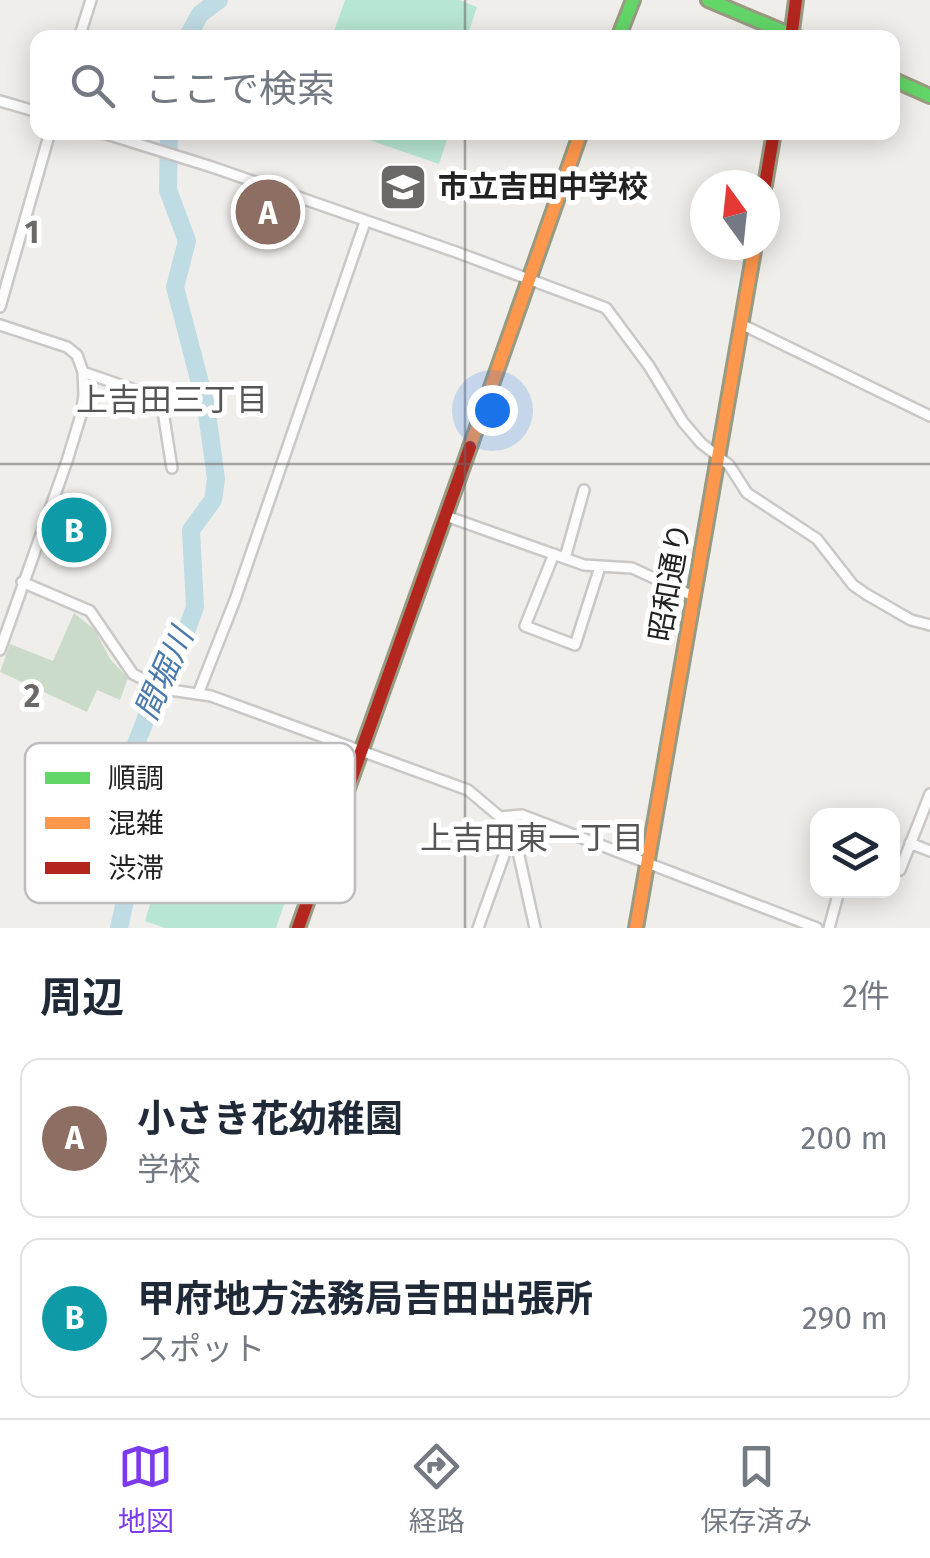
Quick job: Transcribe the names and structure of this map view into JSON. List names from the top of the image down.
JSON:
{
  "streets": {
    "street": ["昭和通り"]
  },
  "districts": ["上吉田三丁目", "上吉田東一丁目"],
  "water": ["間堀川"],
  "places": {
    "school or university": ["市立吉田中学校"]
  },
  "legend": ["順調", "混雑", "渋滞"],
  "north": "top",
  "page": {
    "search": "ここで検索",
    "pins": ["A", "B"],
    "heading": ["周辺", "2件"],
    "list": [
      {
        "mark": "A",
        "name": "小さき花幼稚園",
        "note": "学校",
        "value": "200 m"
      },
      {
        "mark": "B",
        "name": "甲府地方法務局吉田出張所",
        "note": "スポット",
        "value": "290 m"
      }
    ],
    "nav": ["地図", "経路", "保存済み"]
  },
  "grid": {
    "rows": ["1", "2"]
  }
}
